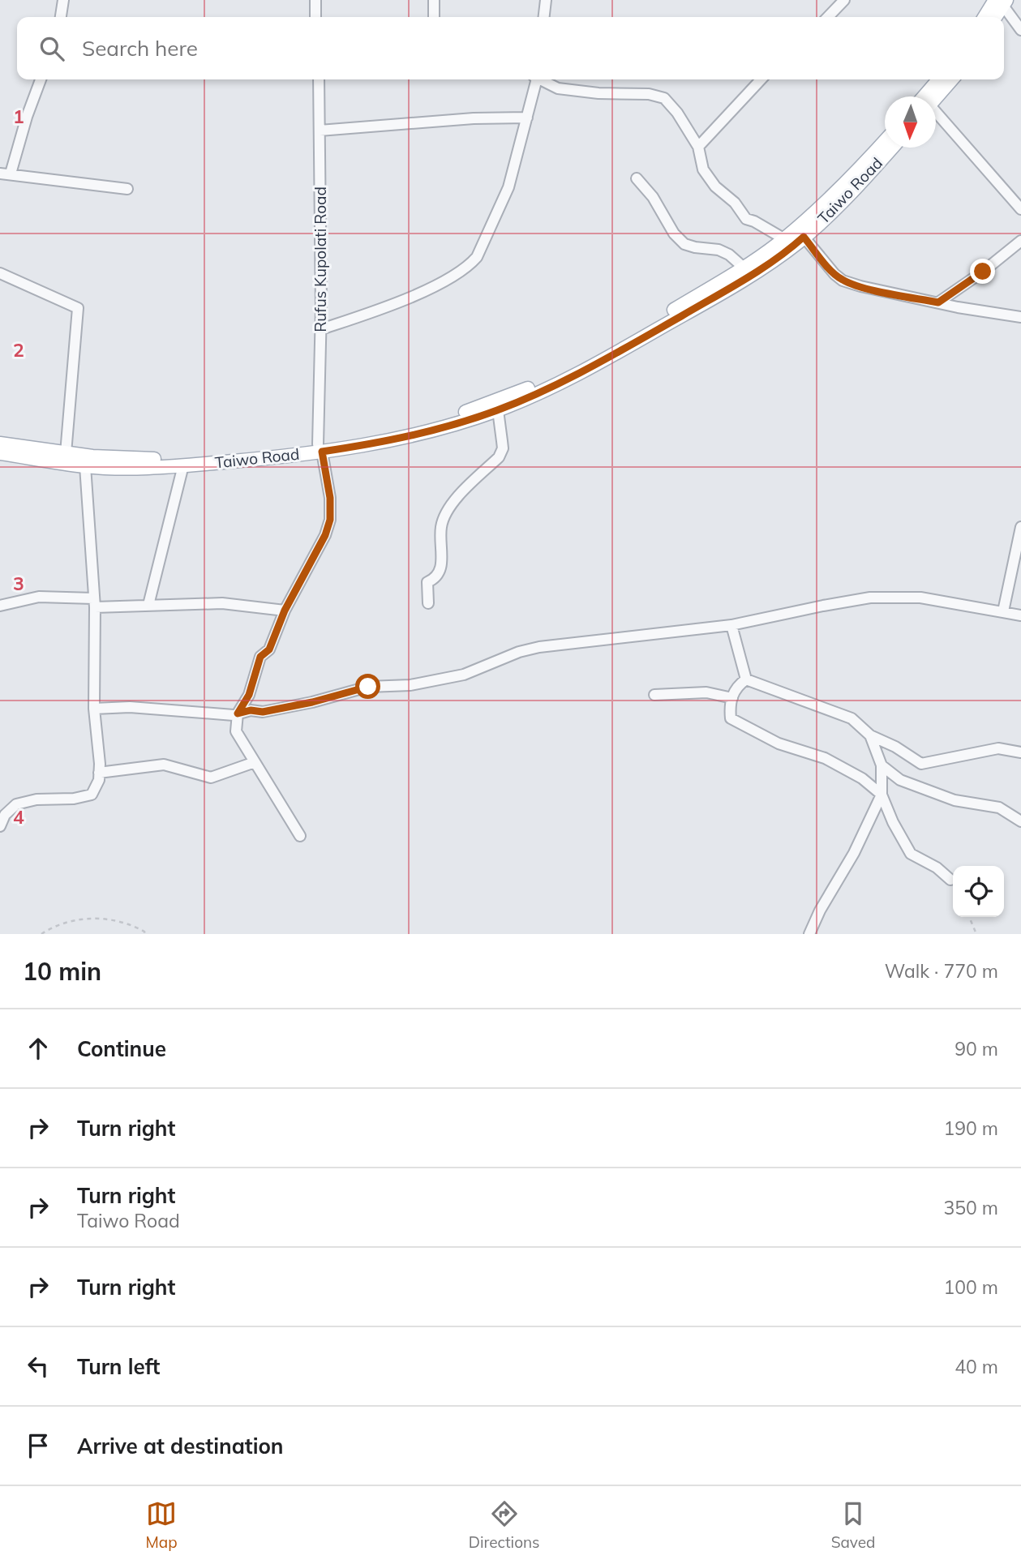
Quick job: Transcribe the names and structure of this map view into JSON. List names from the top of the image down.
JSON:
{
  "streets": {
    "main road": ["Taiwo Road"],
    "street": ["Rufus Kupolati Road"]
  },
  "crossings": [
    ["Taiwo Road", "Rufus Kupolati Road"]
  ],
  "north": "bottom",
  "page": {
    "search": "Search here",
    "heading": ["10 min", "Walk · 770 m"],
    "list": [
      ["Continue", "90 m"],
      ["Turn right", "190 m"],
      ["Turn right", "Taiwo Road", "350 m"],
      ["Turn right", "100 m"],
      ["Turn left", "40 m"],
      "Arrive at destination"
    ],
    "nav": ["Map", "Directions", "Saved"]
  },
  "grid": {
    "rows": [
      "1",
      "2",
      "3",
      "4"
    ]
  }
}
